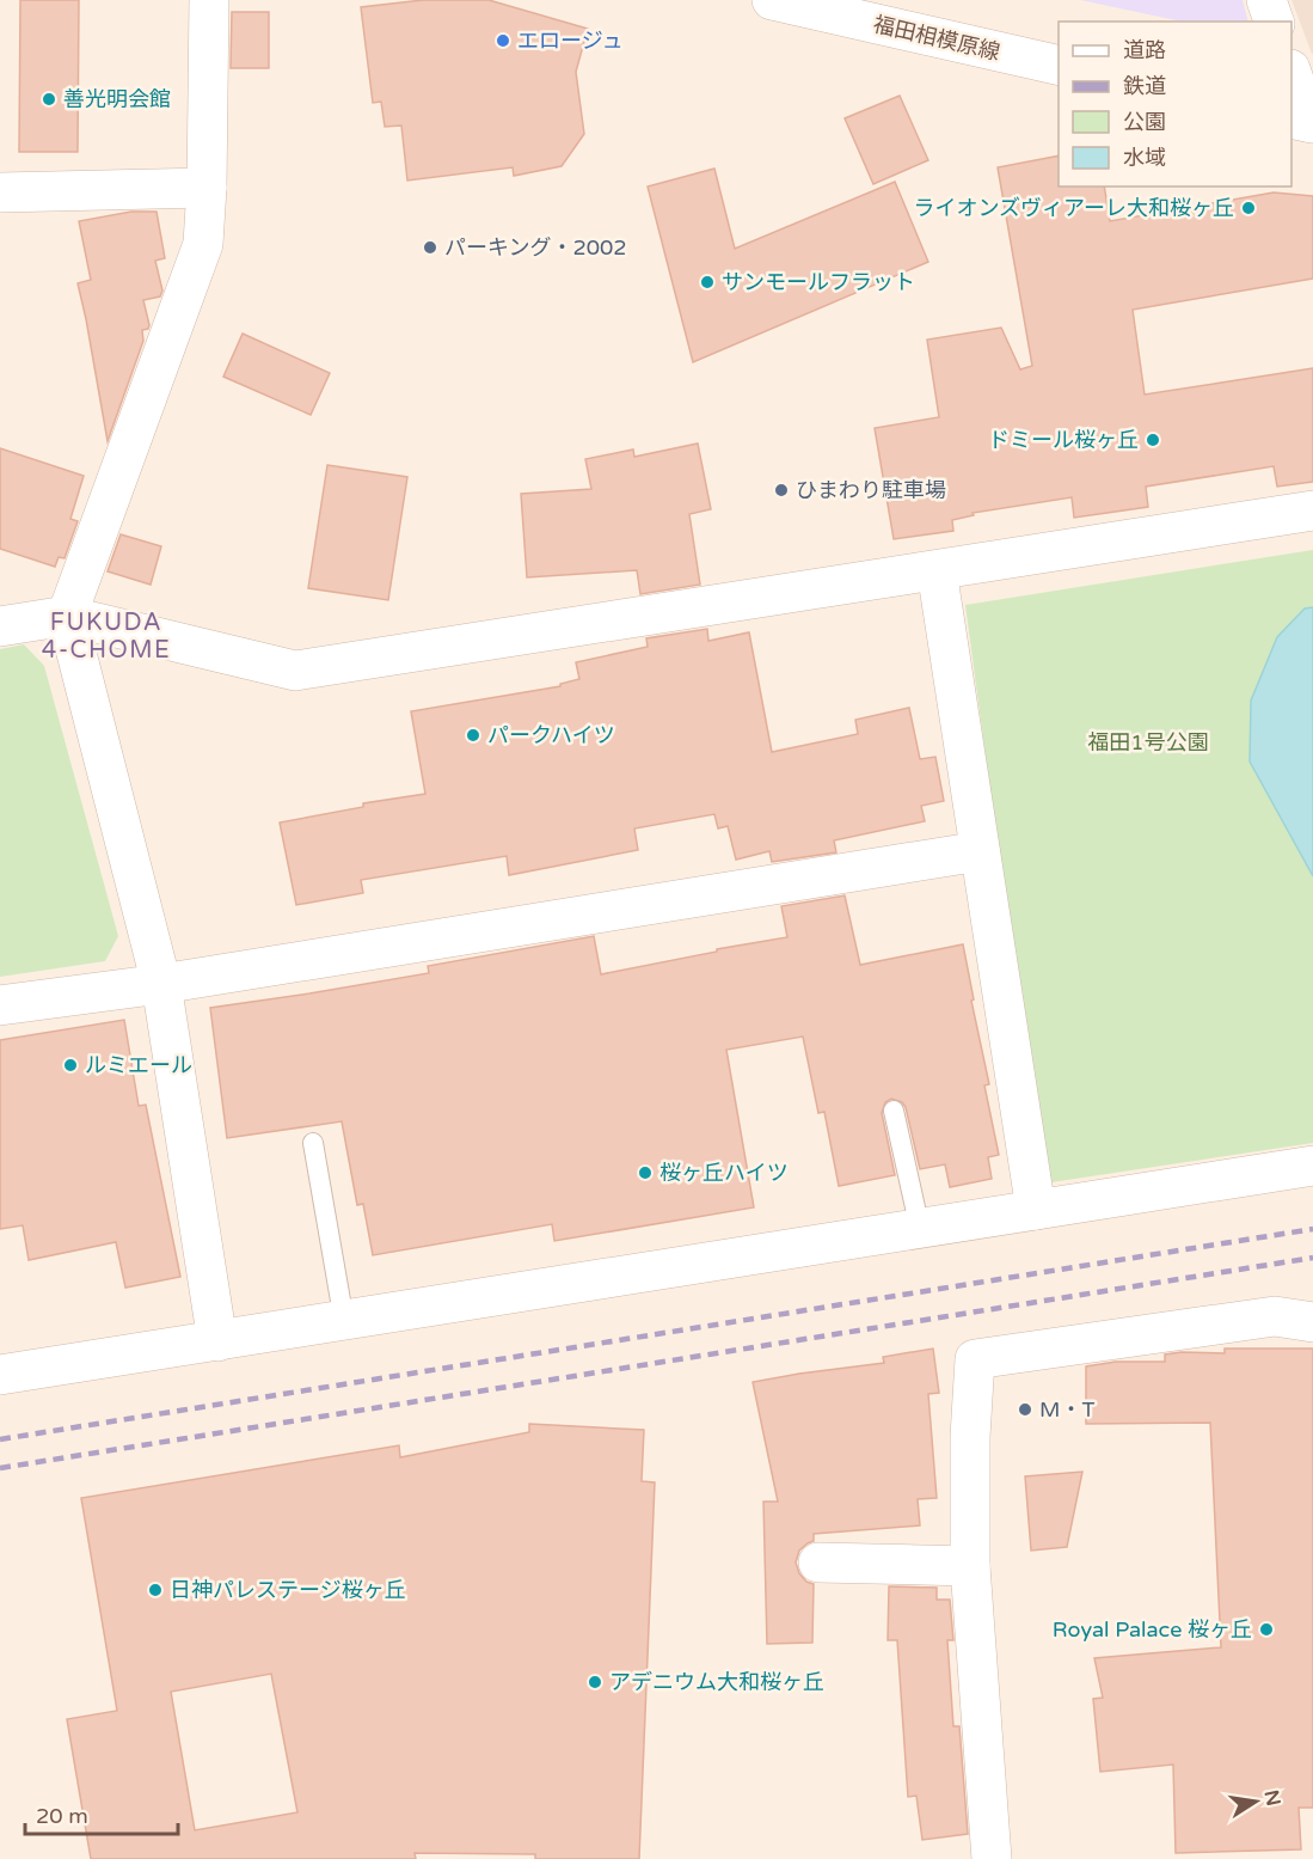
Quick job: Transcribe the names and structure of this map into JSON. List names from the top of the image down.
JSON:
{
  "streets": {
    "street": ["福田相模原線"]
  },
  "districts": ["FUKUDA 4-CHOME"],
  "parks": ["福田1号公園"],
  "places": [
    "エロージュ",
    "善光明会館",
    "ライオンズヴィアーレ大和桜ヶ丘",
    "パーキング・2002",
    "サンモールフラット",
    "ドミール桜ヶ丘",
    "ひまわり駐車場",
    "パークハイツ",
    "ルミエール",
    "桜ヶ丘ハイツ",
    "M・T",
    "日神パレステージ桜ヶ丘",
    "Royal Palace 桜ヶ丘",
    "アデニウム大和桜ヶ丘"
  ],
  "legend": [
    "道路",
    "鉄道",
    "公園",
    "水域"
  ],
  "scale_bar": "20 m",
  "north": "right"
}
